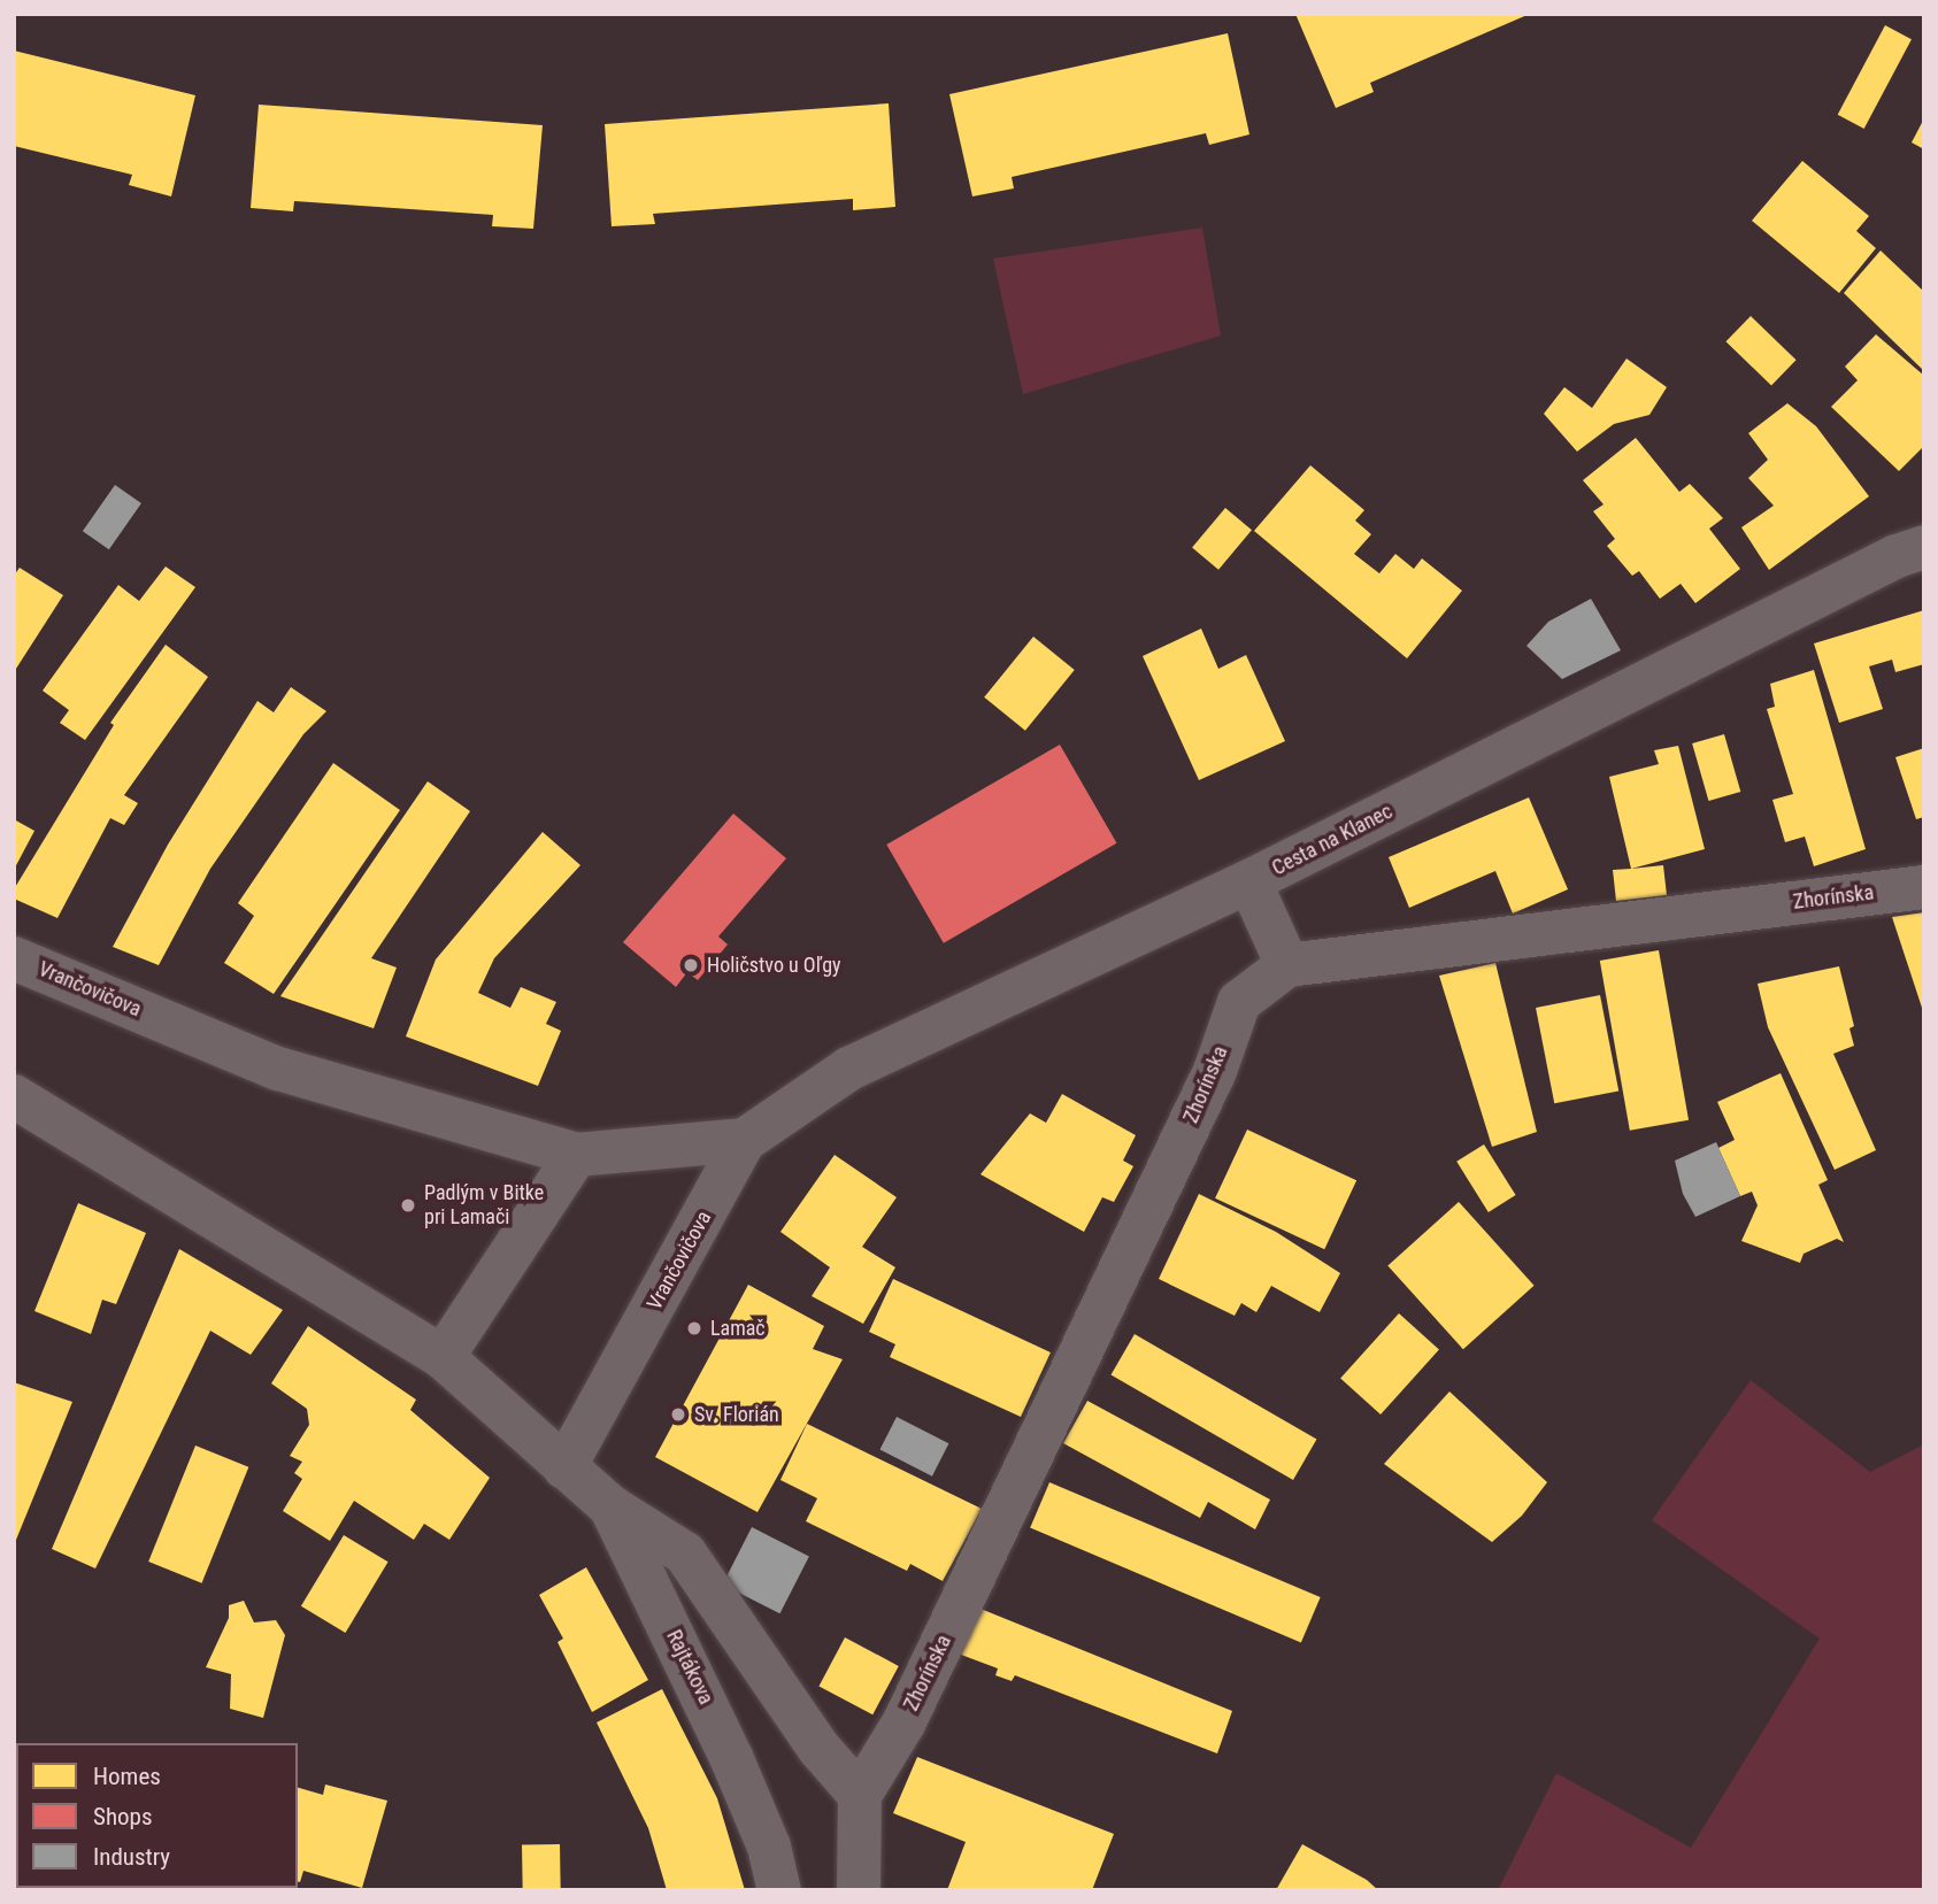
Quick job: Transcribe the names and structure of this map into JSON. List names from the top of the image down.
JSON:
{
  "streets": {
    "street": [
      "Cesta na Klanec",
      "Zhorínska",
      "Vrančovičova",
      "Rajtákova"
    ]
  },
  "crossings": [
    ["Cesta na Klanec", "Vrančovičova"],
    ["Vrančovičova", "Rajtákova"]
  ],
  "places": [
    "Holičstvo u Oľgy",
    "Padlým v Bitke pri Lamači",
    "Lamač",
    "Sv. Florián"
  ],
  "legend": ["Homes", "Shops", "Industry"]
}
